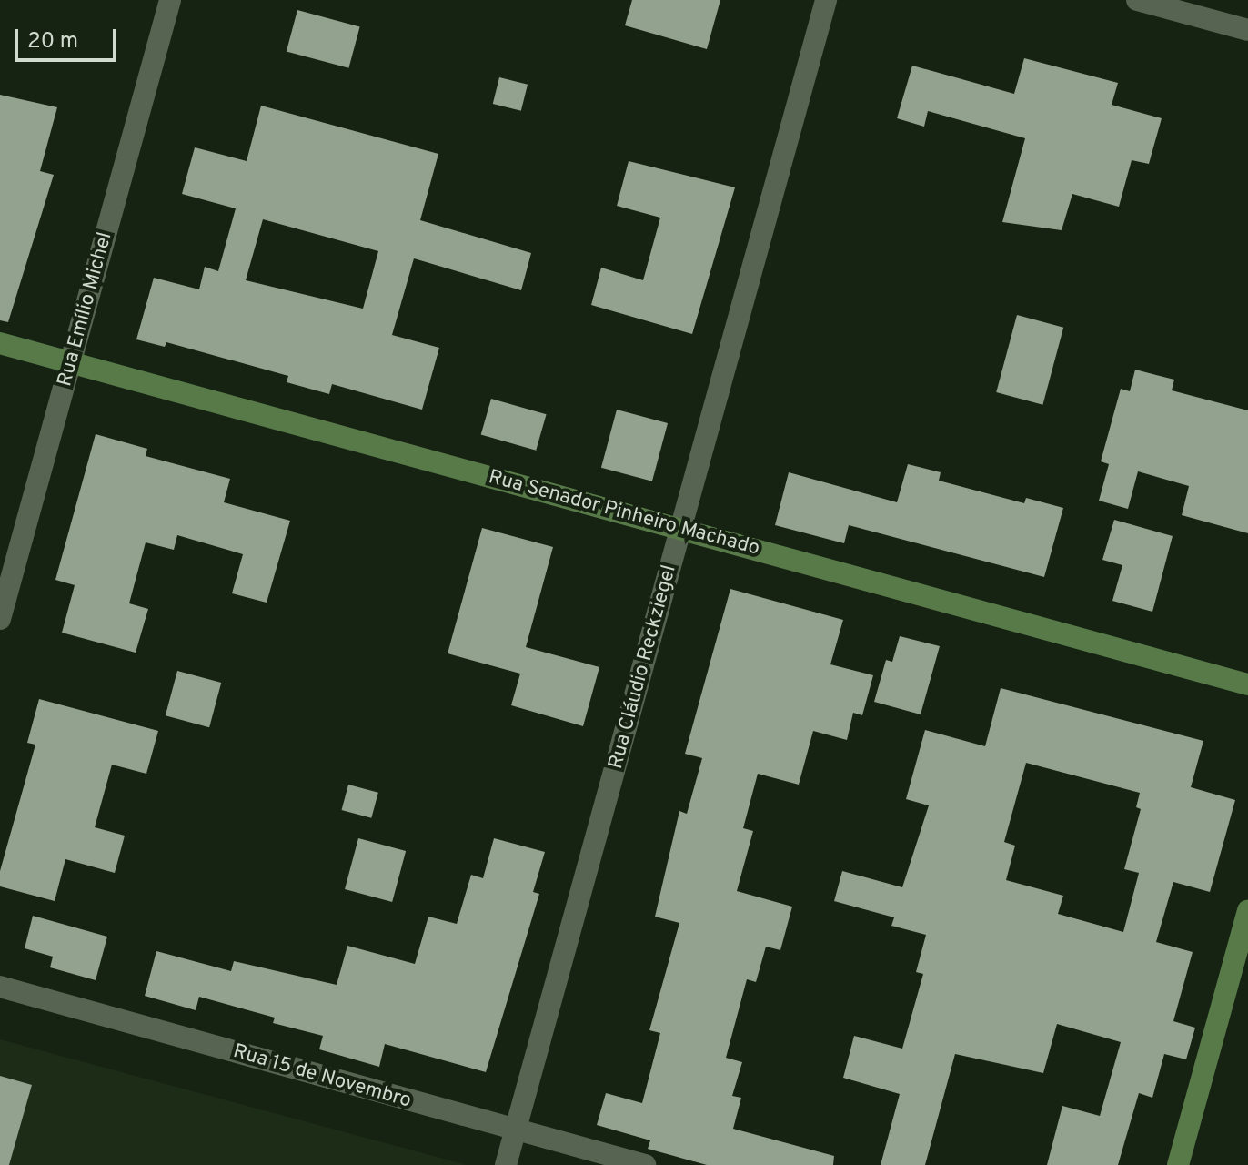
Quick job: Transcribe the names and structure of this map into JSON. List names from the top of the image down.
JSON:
{
  "streets": {
    "street": [
      "Rua Emílio Michel",
      "Rua Senador Pinheiro Machado",
      "Rua Cláudio Reckziegel",
      "Rua 15 de Novembro"
    ]
  },
  "crossings": [
    ["Rua Emílio Michel", "Rua Senador Pinheiro Machado"],
    ["Rua Senador Pinheiro Machado", "Rua Cláudio Reckziegel"],
    ["Rua Cláudio Reckziegel", "Rua 15 de Novembro"]
  ],
  "scale_bar": "20 m"
}
